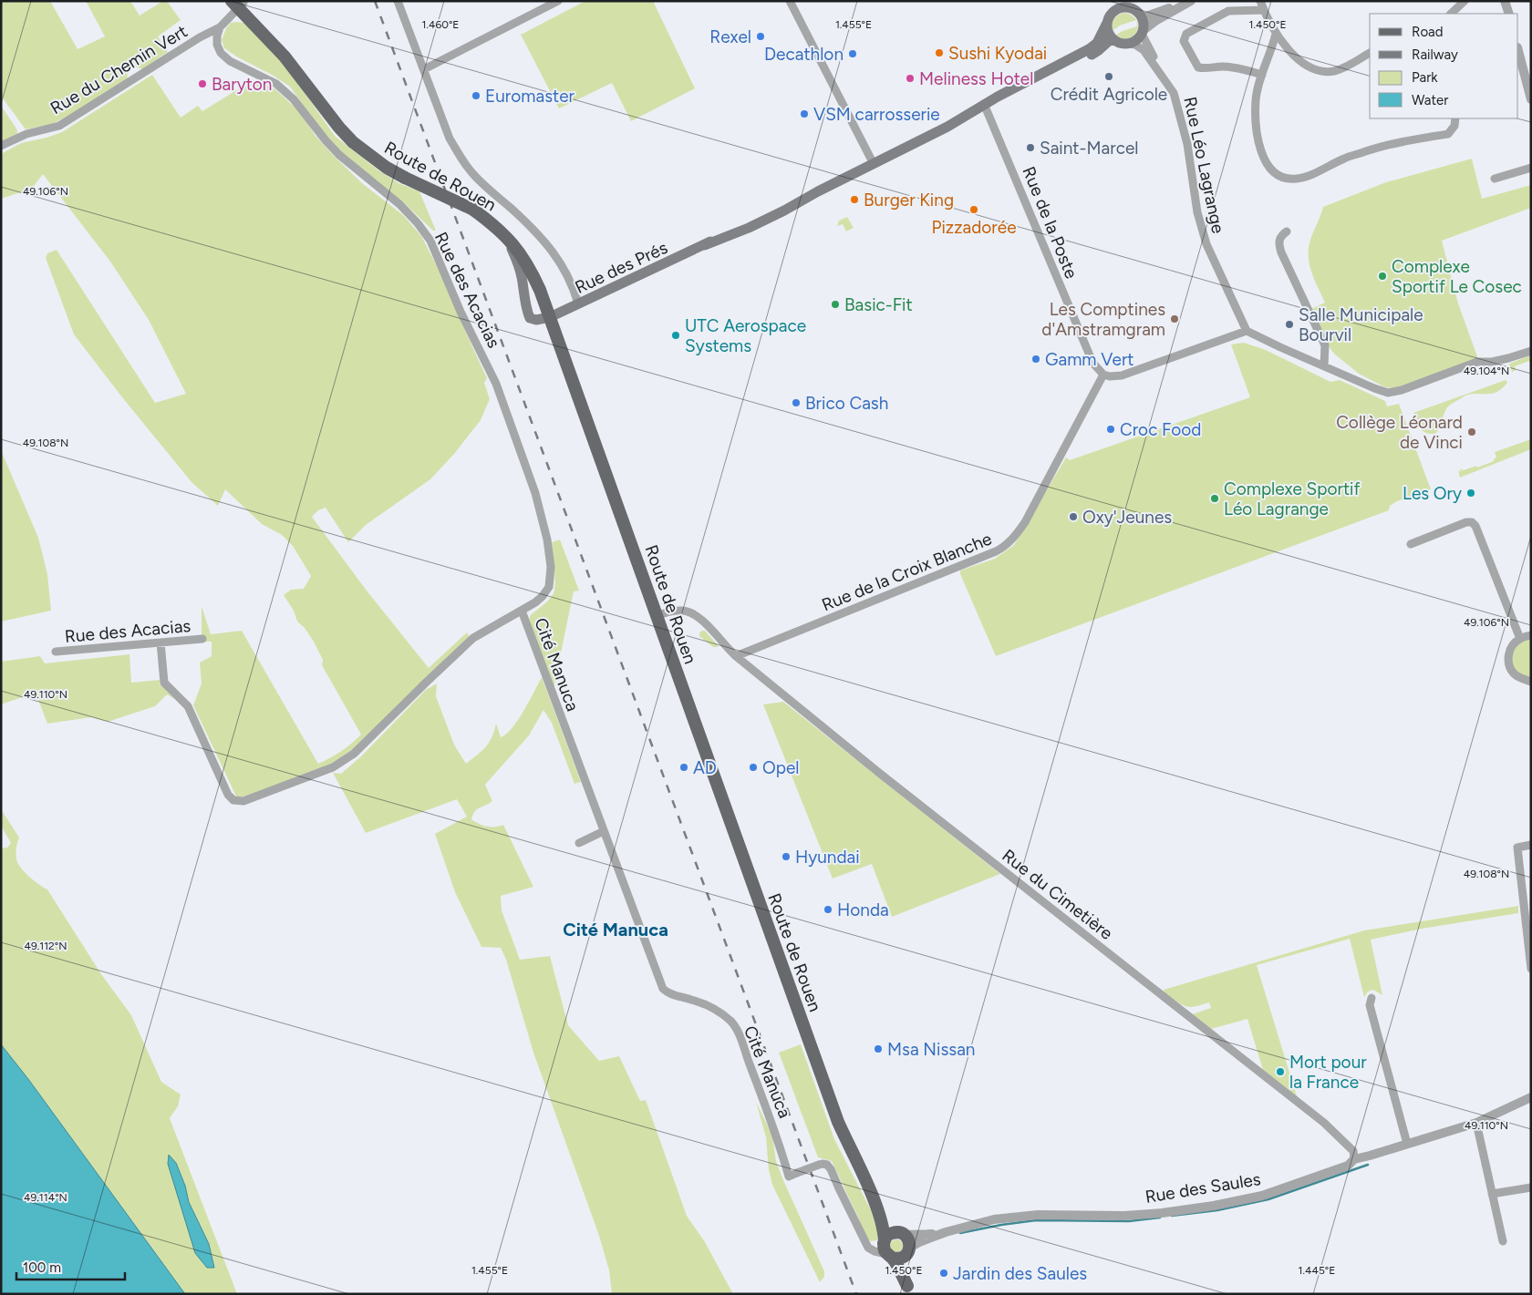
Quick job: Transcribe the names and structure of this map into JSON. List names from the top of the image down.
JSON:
{
  "streets": {
    "main road": ["Route de Rouen", "Rue des Prés"],
    "street": [
      "Rue du Chemin Vert",
      "Rue Léo Lagrange",
      "Rue de la Poste",
      "Rue des Acacias",
      "Rue de la Croix Blanche",
      "Cité Manuca",
      "Rue du Cimetière",
      "Rue des Saules"
    ]
  },
  "crossings": [
    ["Rue du Chemin Vert", "Route de Rouen"],
    ["Rue du Chemin Vert", "Rue des Acacias"],
    ["Rue Léo Lagrange", "Rue des Prés"],
    ["Route de Rouen", "Rue des Prés"],
    ["Route de Rouen", "Rue des Saules"],
    ["Rue de la Poste", "Rue des Prés"],
    ["Rue de la Poste", "Rue de la Croix Blanche"],
    ["Rue des Acacias", "Cité Manuca"],
    ["Rue de la Croix Blanche", "Rue du Cimetière"],
    ["Rue du Cimetière", "Rue des Saules"]
  ],
  "districts": ["Cité Manuca"],
  "places": [
    "Rexel",
    "Sushi Kyodai",
    "Decathlon",
    "Crédit Agricole",
    "Meliness Hotel",
    "Baryton",
    "Euromaster",
    "VSM carrosserie",
    "Saint-Marcel",
    "Burger King",
    "Pizzadorée",
    "Complexe Sportif Le Cosec",
    "Basic-Fit",
    "Les Comptines d'Amstramgram",
    "Salle Municipale Bourvil",
    "UTC Aerospace Systems",
    "Gamm Vert",
    "Brico Cash",
    "Croc Food",
    "Collège Léonard de Vinci",
    "Les Ory",
    "Complexe Sportif Léo Lagrange",
    "Oxy'Jeunes",
    "AD",
    "Opel",
    "Hyundai",
    "Honda",
    "Msa Nissan",
    "Mort pour la France",
    "Jardin des Saules"
  ],
  "legend": [
    "Road",
    "Railway",
    "Park",
    "Water"
  ],
  "scale_bar": "100 m",
  "coordinates": [
    "1.460°E",
    "1.455°E",
    "1.450°E",
    "49.106°N",
    "49.104°N",
    "49.108°N",
    "49.110°N",
    "49.112°N",
    "49.114°N",
    "1.445°E"
  ]
}
